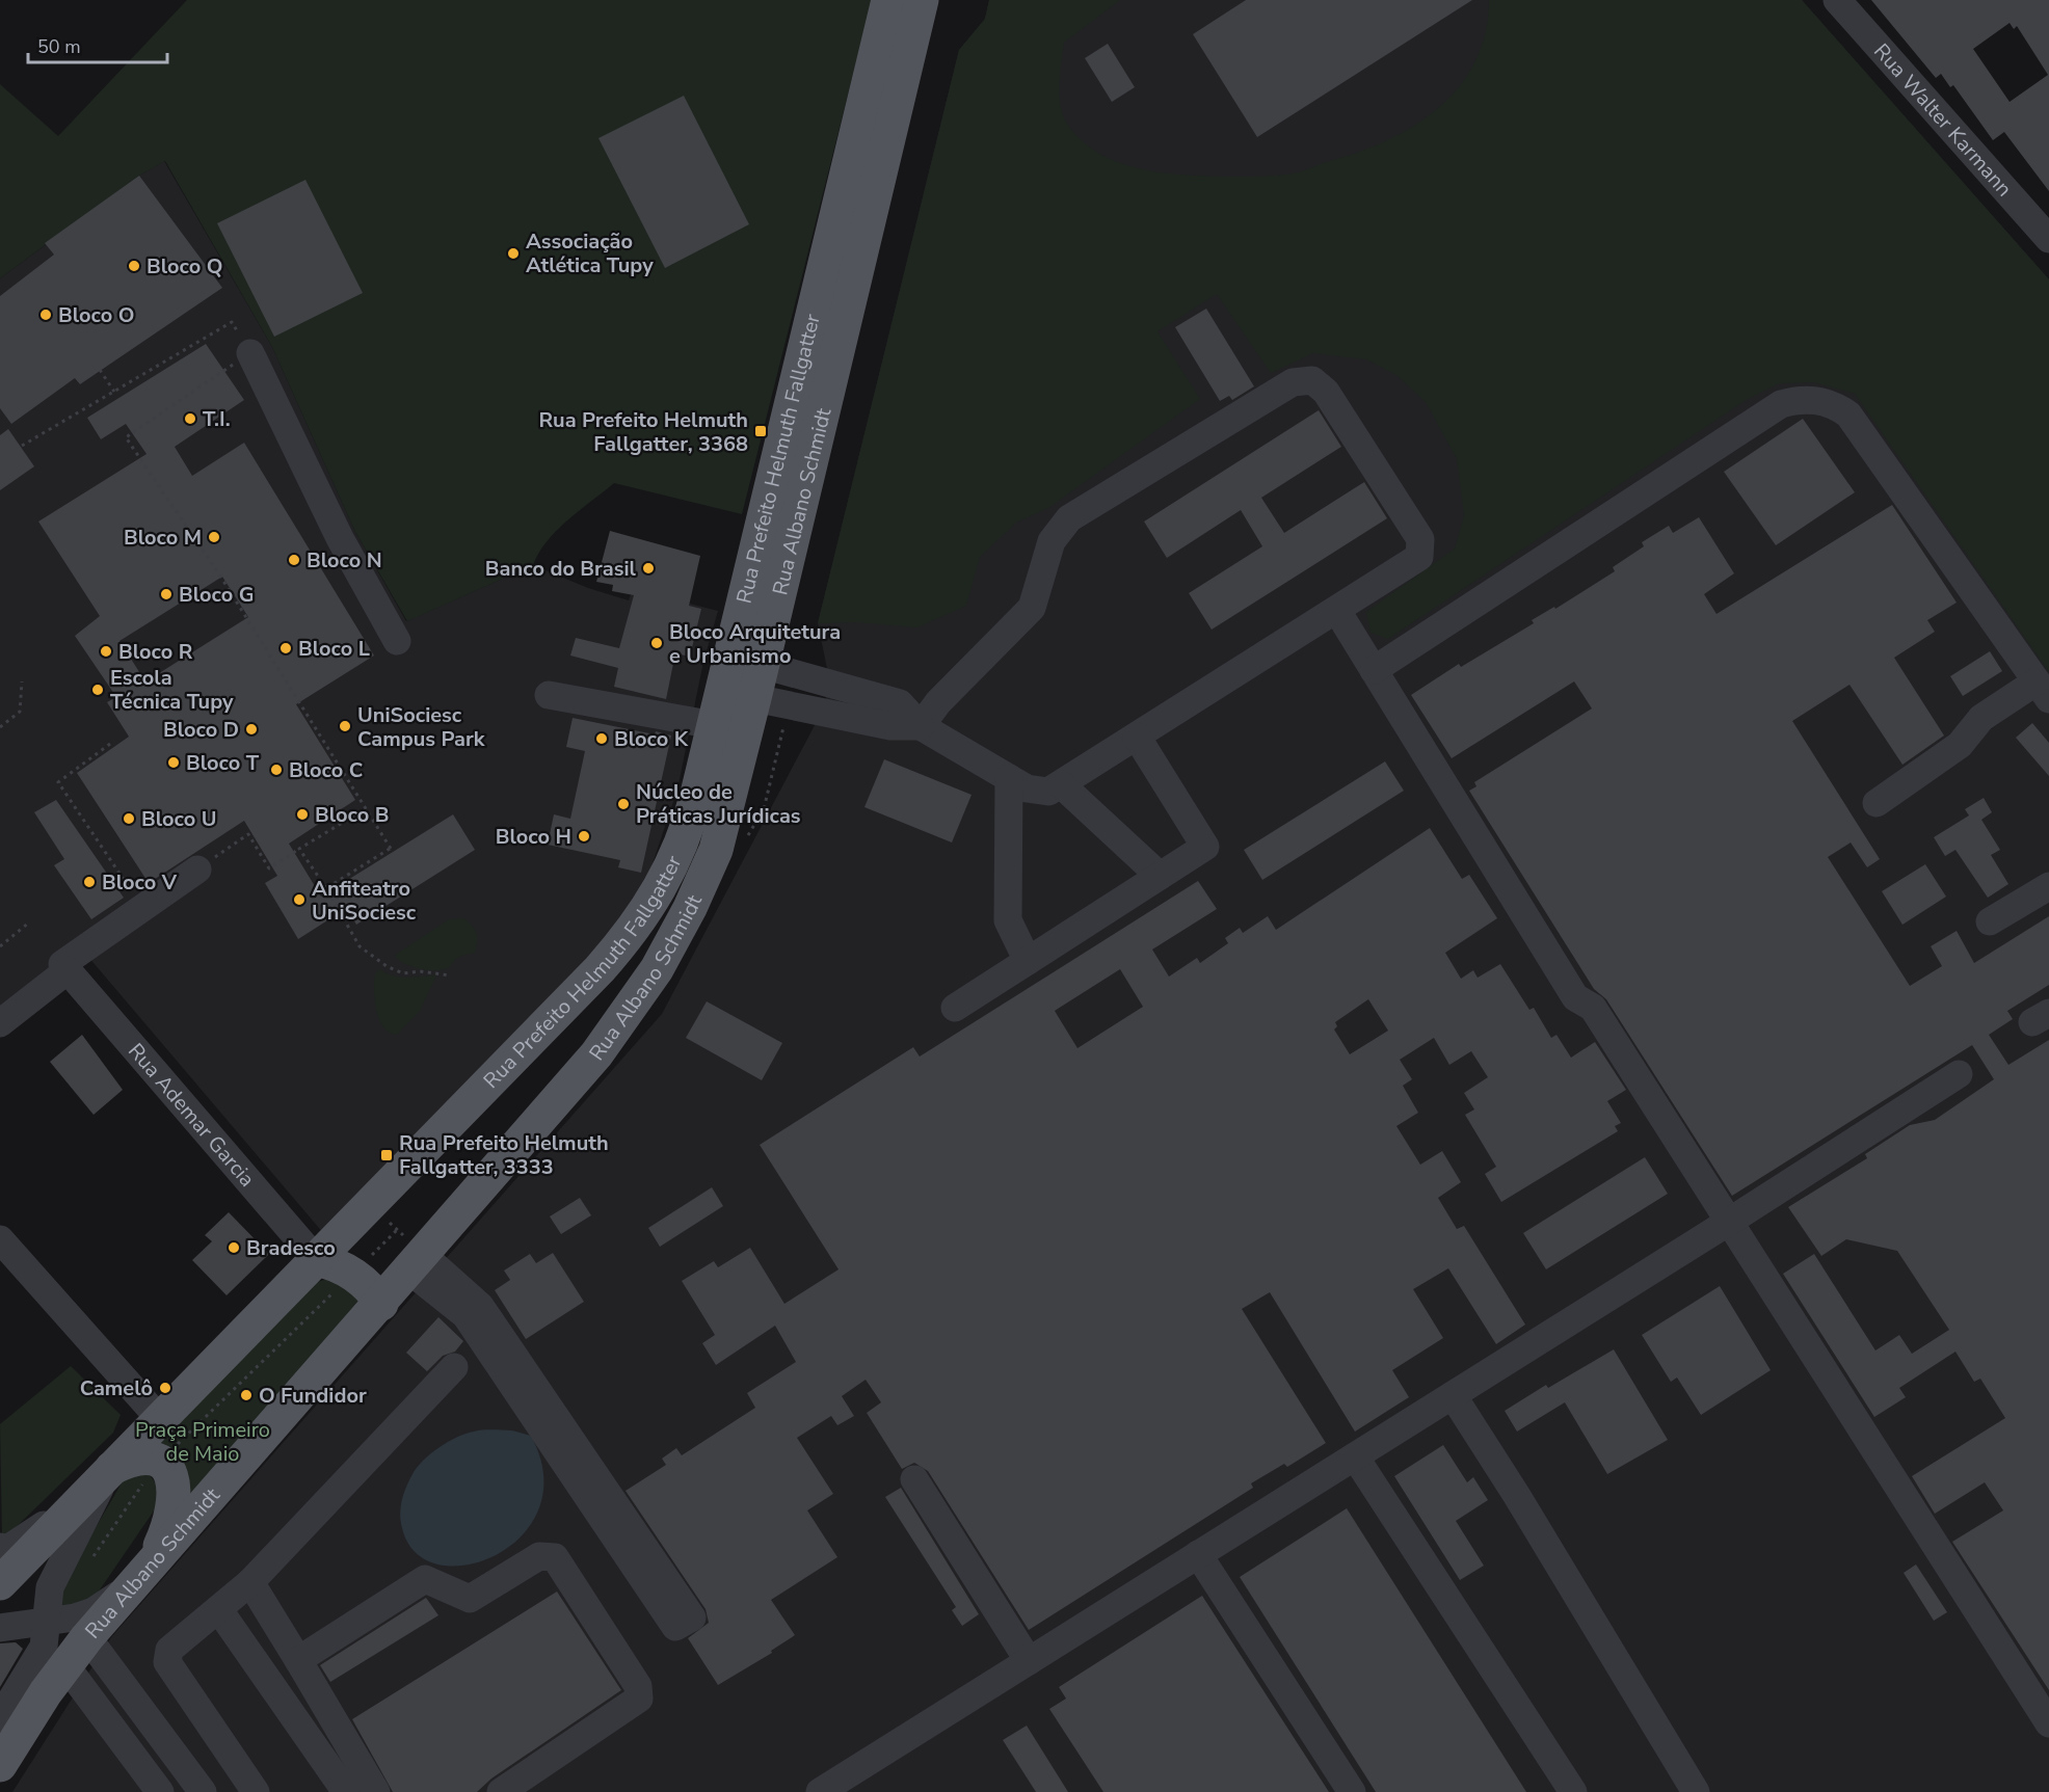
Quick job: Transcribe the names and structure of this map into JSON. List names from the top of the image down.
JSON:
{
  "streets": {
    "main road": ["Rua Prefeito Helmuth Fallgatter", "Rua Albano Schmidt"],
    "street": ["Rua Walter Karmann", "Rua Ademar Garcia"]
  },
  "crossings": [
    ["Rua Prefeito Helmuth Fallgatter", "Rua Ademar Garcia"]
  ],
  "parks": ["Praça Primeiro de Maio"],
  "places": {
    "other": [
      "Associação Atlética Tupy",
      "Bloco Q",
      "Bloco O",
      "T.I.",
      "Bloco M",
      "Bloco N",
      "Banco do Brasil",
      "Bloco G",
      "Bloco Arquitetura e Urbanismo",
      "Bloco L",
      "Bloco R",
      "Escola Técnica Tupy",
      "UniSociesc Campus Park",
      "Bloco D",
      "Bloco K",
      "Bloco T",
      "Bloco C",
      "Núcleo de Práticas Jurídicas",
      "Bloco B",
      "Bloco U",
      "Bloco H",
      "Bloco V",
      "Anfiteatro UniSociesc",
      "Bradesco",
      "Camelô",
      "O Fundidor"
    ],
    "transit": ["Rua Prefeito Helmuth Fallgatter, 3368", "Rua Prefeito Helmuth Fallgatter, 3333"]
  },
  "scale_bar": "50 m"
}
